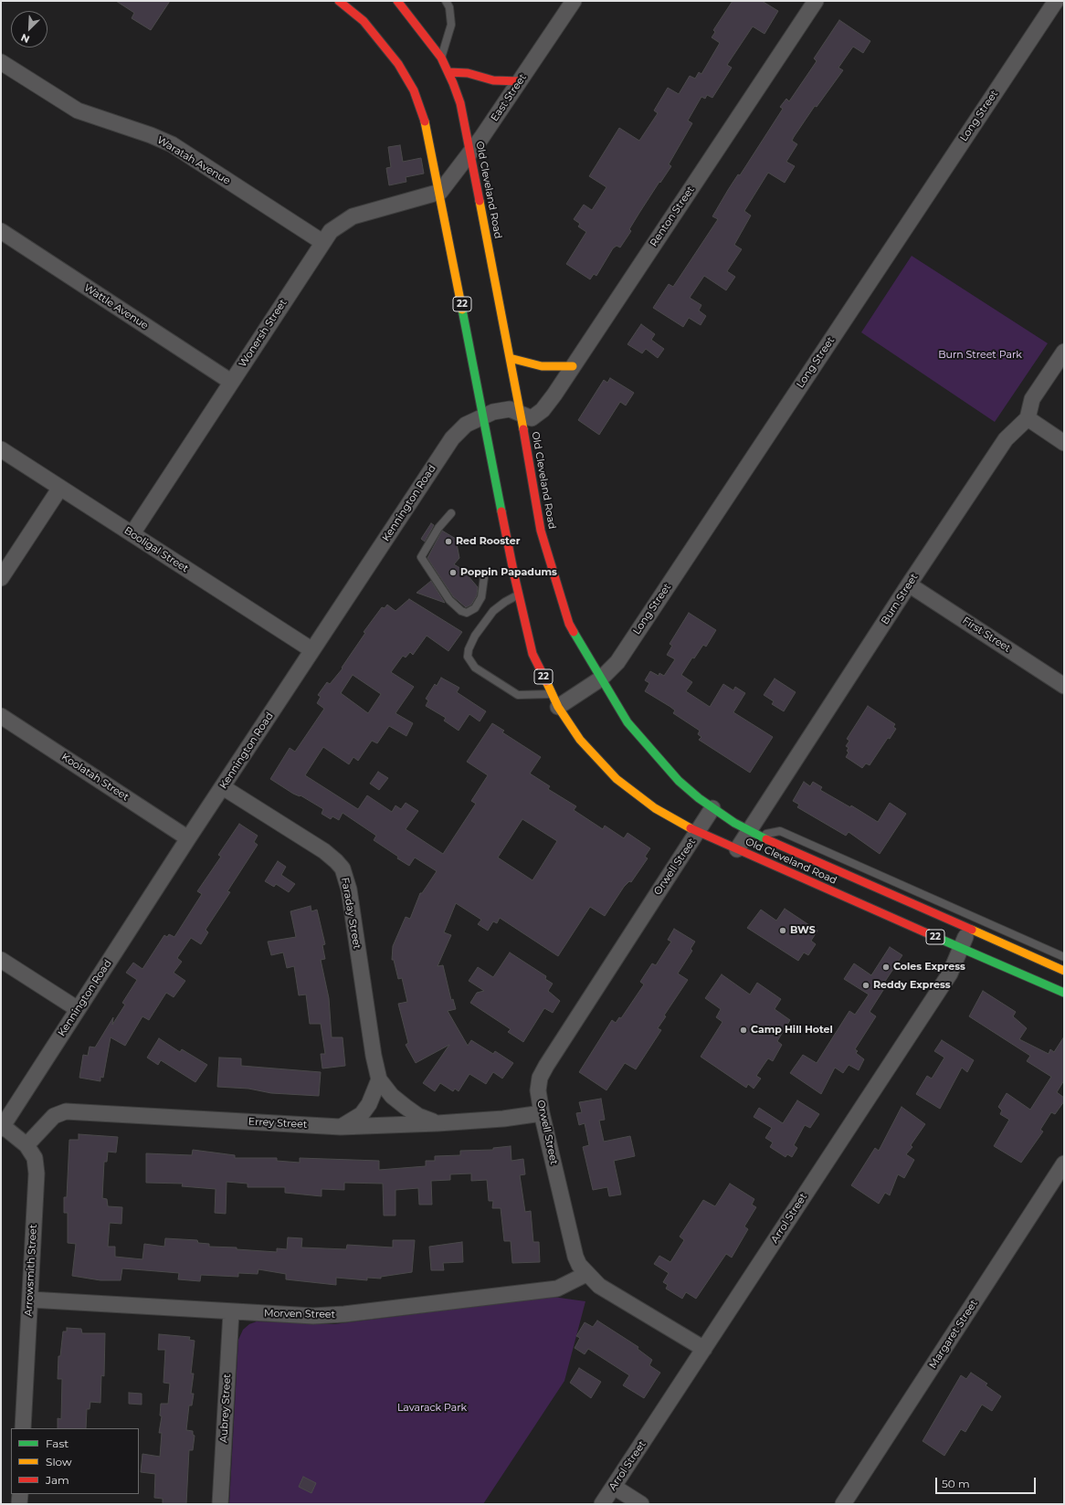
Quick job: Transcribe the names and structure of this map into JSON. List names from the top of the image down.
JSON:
{
  "streets": {
    "highway": ["Old Cleveland Road", "22"],
    "street": [
      "East Street",
      "Long Street",
      "Waratah Avenue",
      "Renton Street",
      "Wattle Avenue",
      "Wonersh Street",
      "Kennington Road",
      "Booligal Street",
      "Burn Street",
      "First Street",
      "Koolatah Street",
      "Orwell Street",
      "Faraday Street",
      "Errey Street",
      "Arrol Street",
      "Arrowsmith Street",
      "Morven Street",
      "Margaret Street",
      "Aubrey Street"
    ]
  },
  "crossings": [
    ["East Street", "Old Cleveland Road"],
    ["East Street", "Wonersh Street"],
    ["Long Street", "Old Cleveland Road"],
    ["Waratah Avenue", "Wonersh Street"],
    ["Old Cleveland Road", "Renton Street"],
    ["Old Cleveland Road", "Wonersh Street"],
    ["Old Cleveland Road", "Kennington Road"],
    ["Old Cleveland Road", "Burn Street"],
    ["Old Cleveland Road", "Orwell Street"],
    ["Old Cleveland Road", "Arrol Street"],
    ["Renton Street", "Kennington Road"],
    ["Wattle Avenue", "Wonersh Street"],
    ["Wonersh Street", "Booligal Street"],
    ["Kennington Road", "Booligal Street"],
    ["Kennington Road", "Koolatah Street"],
    ["Kennington Road", "Faraday Street"],
    ["Kennington Road", "Arrowsmith Street"],
    ["Burn Street", "First Street"],
    ["Orwell Street", "Errey Street"],
    ["Orwell Street", "Arrol Street"],
    ["Orwell Street", "Morven Street"],
    ["Faraday Street", "Errey Street"],
    ["Errey Street", "Arrowsmith Street"],
    ["Arrowsmith Street", "Morven Street"],
    ["Morven Street", "Aubrey Street"]
  ],
  "parks": ["Burn Street Park", "Lavarack Park"],
  "places": [
    "Red Rooster",
    "Poppin Papadums",
    "BWS",
    "Coles Express",
    "Reddy Express",
    "Camp Hill Hotel"
  ],
  "legend": ["Fast", "Slow", "Jam"],
  "scale_bar": "50 m",
  "north": "bottom left"
}
